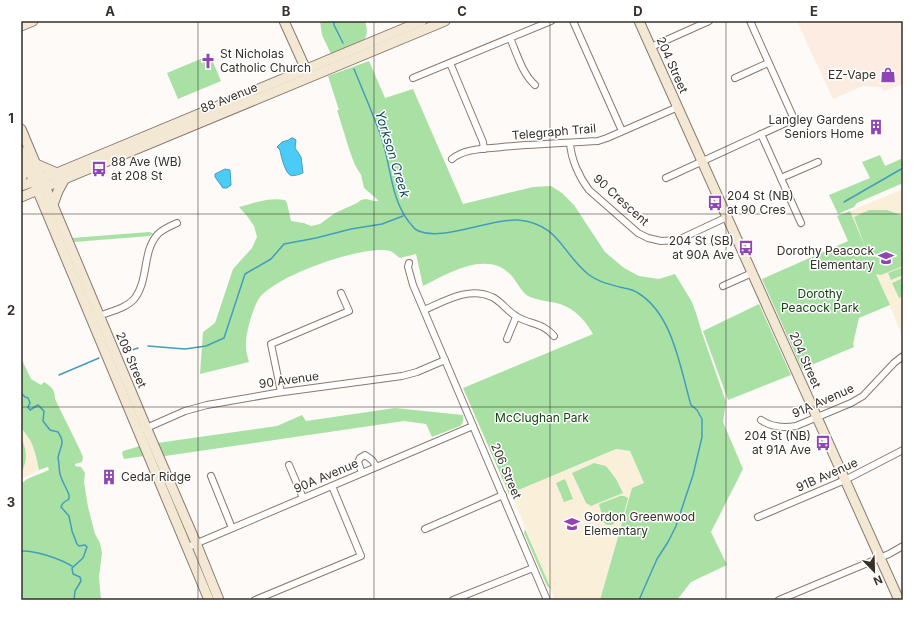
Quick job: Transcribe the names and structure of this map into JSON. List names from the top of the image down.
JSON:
{
  "streets": {
    "main road": ["204 Street", "88 Avenue", "208 Street"],
    "street": [
      "Telegraph Trail",
      "90 Crescent",
      "90 Avenue",
      "91A Avenue",
      "206 Street",
      "91B Avenue",
      "90A Avenue"
    ]
  },
  "crossings": [
    ["204 Street", "Telegraph Trail"],
    ["204 Street", "90 Crescent"],
    ["204 Street", "91A Avenue"],
    ["204 Street", "91B Avenue"],
    ["88 Avenue", "208 Street"],
    ["Telegraph Trail", "90 Crescent"],
    ["208 Street", "90 Avenue"],
    ["208 Street", "90A Avenue"],
    ["90 Avenue", "206 Street"],
    ["206 Street", "90A Avenue"]
  ],
  "water": ["Yorkson Creek"],
  "parks": ["Dorothy Peacock Park", "McClughan Park"],
  "places": {
    "church": ["St Nicholas Catholic Church"],
    "shop": ["EZ-Vape"],
    "building": ["Langley Gardens Seniors Home", "Cedar Ridge"],
    "bus stop": [
      "88 Ave (WB) at 208 St",
      "204 St (NB) at 90 Cres",
      "204 St (SB) at 90A Ave",
      "204 St (NB) at 91A Ave"
    ],
    "school or university": ["Dorothy Peacock Elementary", "Gordon Greenwood Elementary"]
  },
  "north": "bottom right",
  "grid": {
    "columns": [
      "A",
      "B",
      "C",
      "D",
      "E"
    ],
    "rows": ["1", "2", "3"]
  }
}
